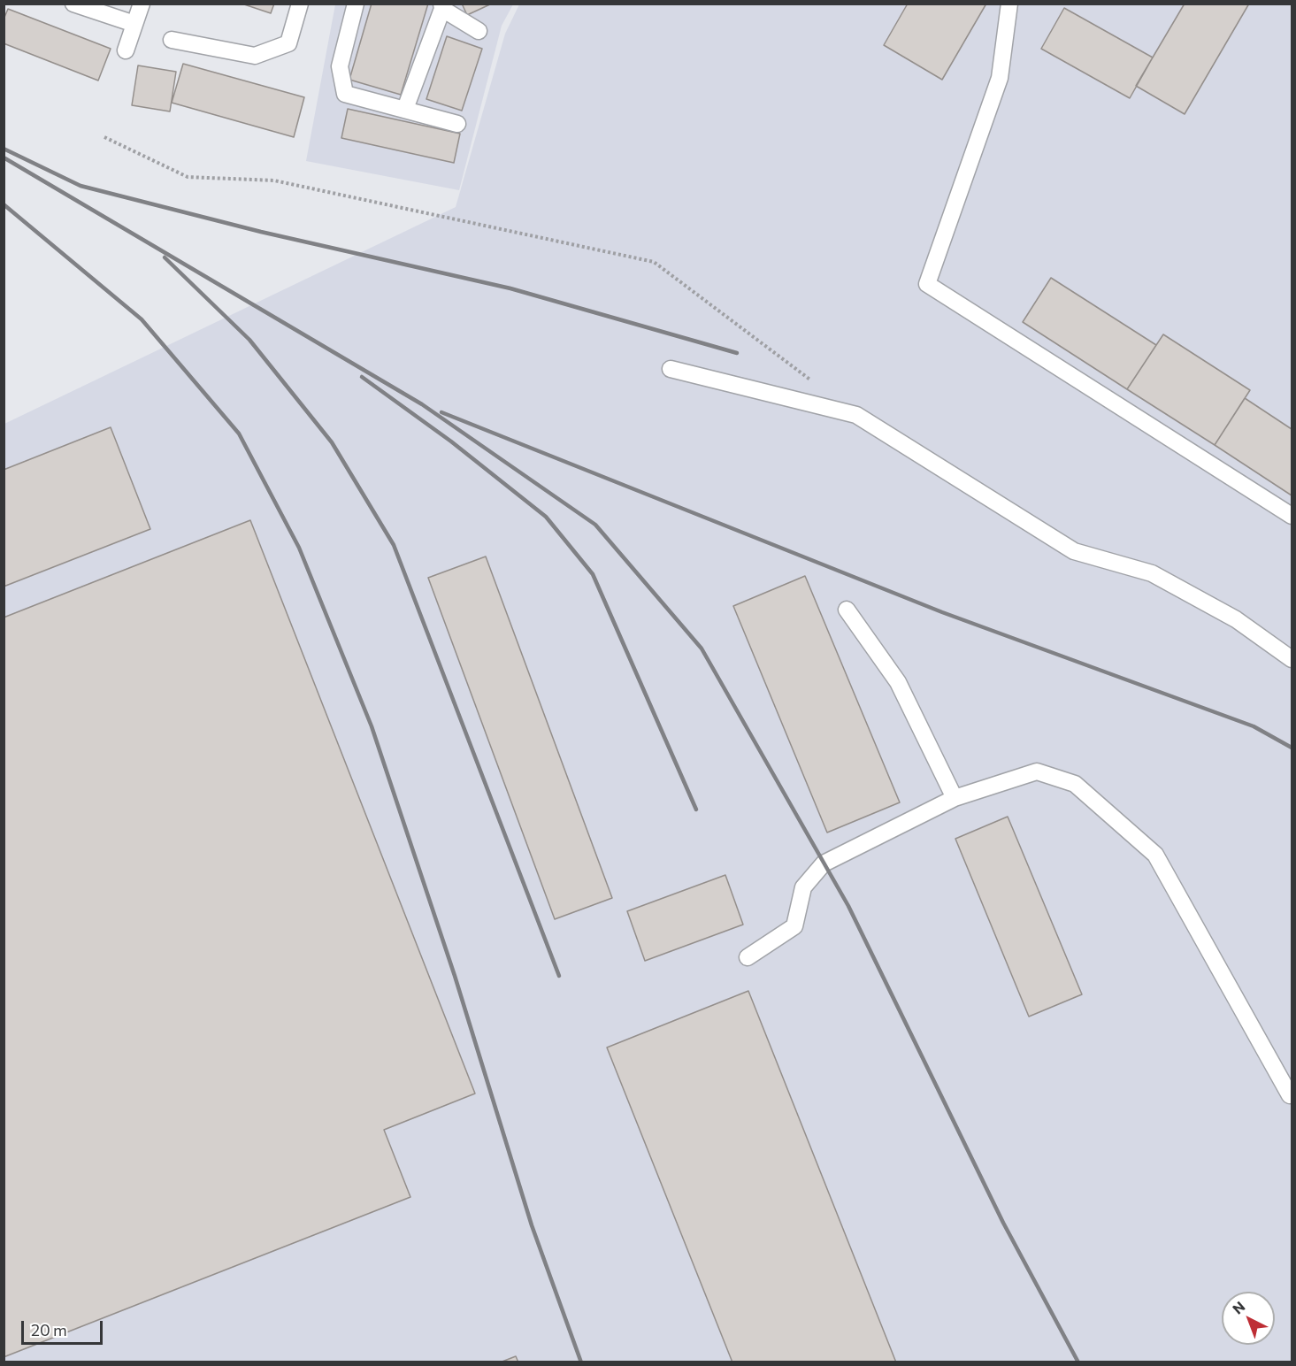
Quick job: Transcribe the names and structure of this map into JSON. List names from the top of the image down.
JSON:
{
  "scale_bar": "20 m",
  "north": "top left"
}
